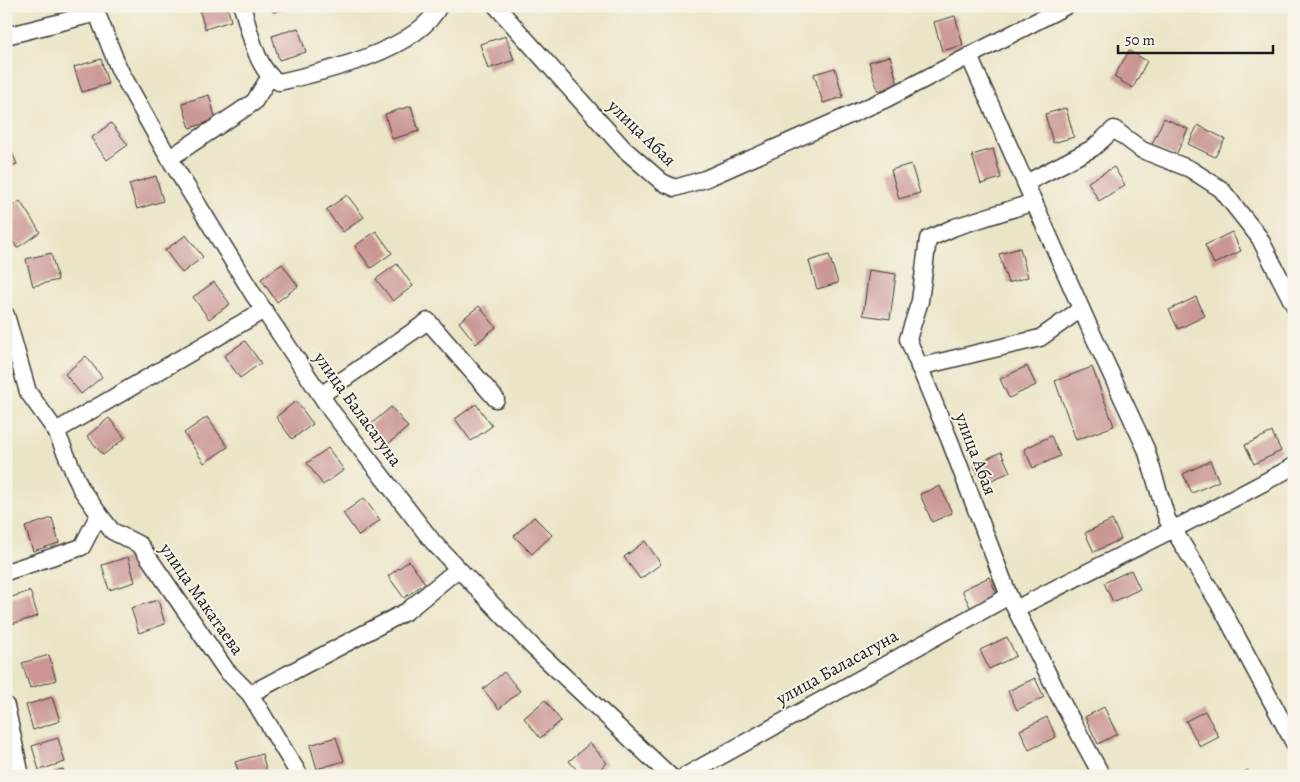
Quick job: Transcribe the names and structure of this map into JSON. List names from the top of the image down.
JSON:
{
  "streets": {
    "street": ["улица Абая", "улица Баласагуна", "улица Макатаева"]
  },
  "crossings": [
    ["улица Абая", "улица Баласагуна"]
  ],
  "scale_bar": "50 m"
}
